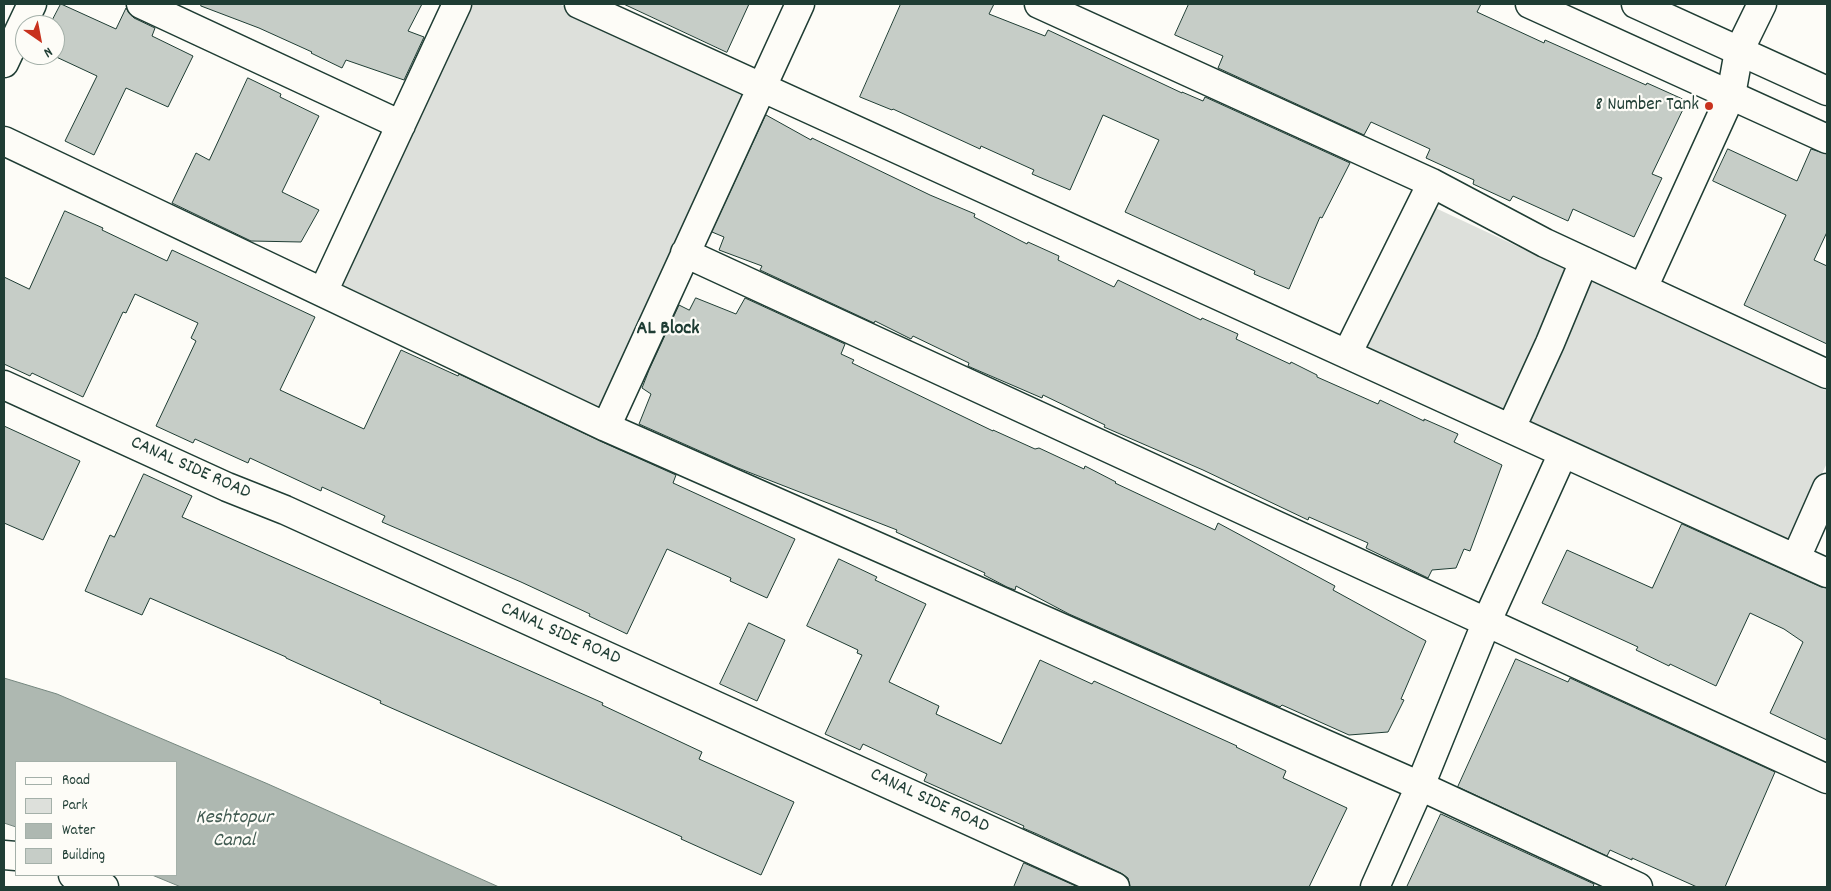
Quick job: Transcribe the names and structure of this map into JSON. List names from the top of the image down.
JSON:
{
  "streets": {
    "street": ["CANAL SIDE ROAD"]
  },
  "districts": ["AL Block"],
  "water": ["Keshtopur Canal"],
  "places": ["8 Number Tank"],
  "legend": [
    "Road",
    "Park",
    "Water",
    "Building"
  ],
  "north": "bottom right"
}
